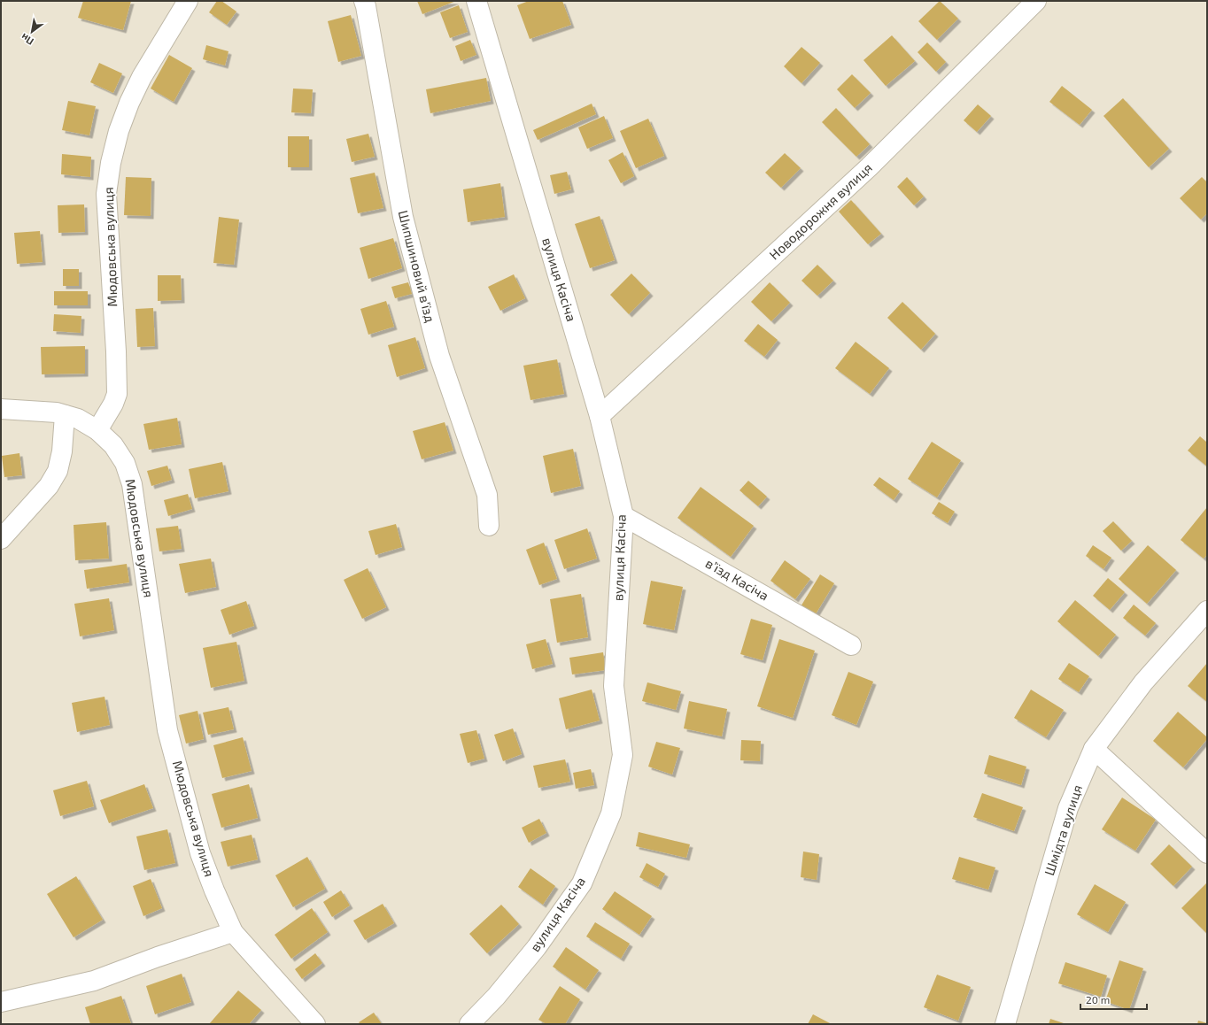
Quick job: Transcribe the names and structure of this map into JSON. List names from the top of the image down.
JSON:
{
  "streets": {
    "street": [
      "Новодорожня вулиця",
      "Мюдовська вулиця",
      "Шипшиновий в'їзд",
      "вулиця Касіча",
      "в’їзд Касіча",
      "Шмідта вулиця"
    ]
  },
  "crossings": [
    ["Новодорожня вулиця", "вулиця Касіча"],
    ["вулиця Касіча", "в’їзд Касіча"]
  ],
  "scale_bar": "20 m",
  "north": "bottom left"
}
